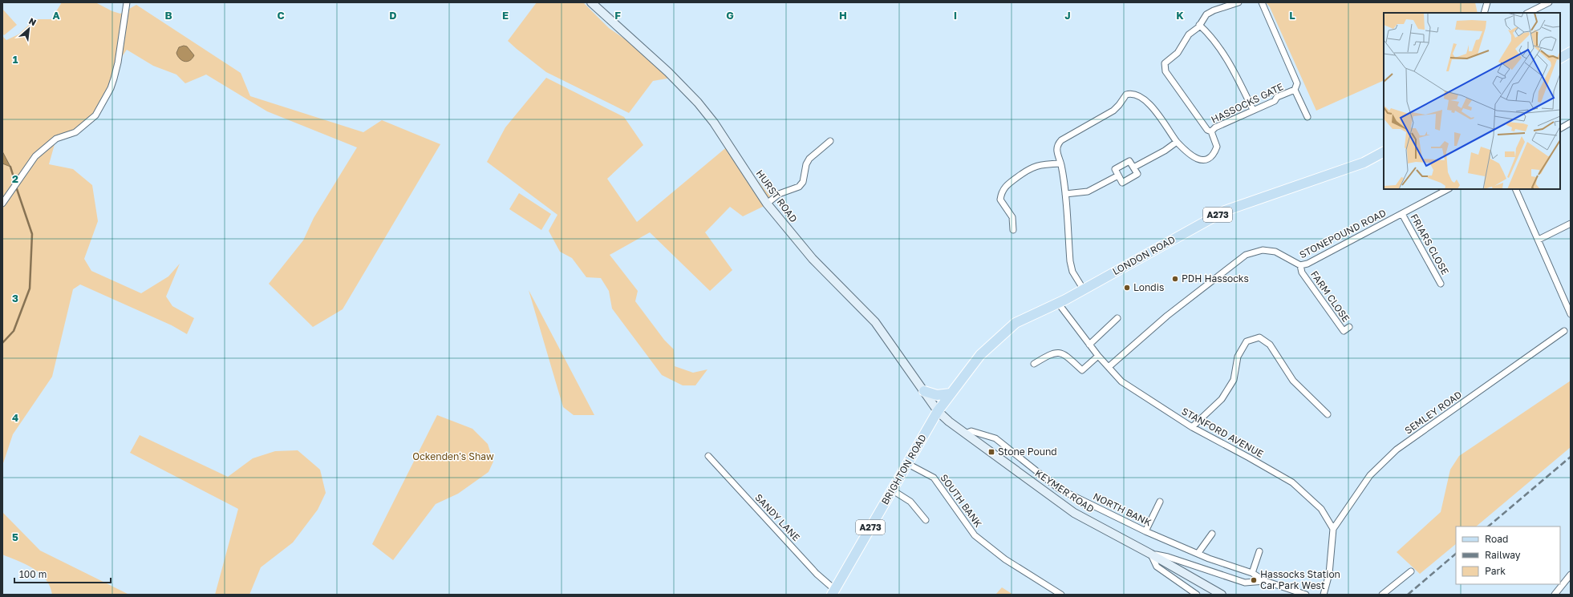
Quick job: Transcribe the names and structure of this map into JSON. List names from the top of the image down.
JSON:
{
  "streets": {
    "main road": [
      "HURST ROAD",
      "A273",
      "LONDON ROAD",
      "BRIGHTON ROAD",
      "KEYMER ROAD"
    ],
    "street": [
      "HASSOCKS GATE",
      "STONEPOUND ROAD",
      "FRIARS CLOSE",
      "FARM CLOSE",
      "SEMLEY ROAD",
      "STANFORD AVENUE",
      "SOUTH BANK",
      "NORTH BANK",
      "SANDY LANE"
    ]
  },
  "crossings": [
    ["HURST ROAD", "LONDON ROAD"],
    ["HURST ROAD", "BRIGHTON ROAD"],
    ["HURST ROAD", "KEYMER ROAD"],
    ["STONEPOUND ROAD", "FRIARS CLOSE"],
    ["STONEPOUND ROAD", "FARM CLOSE"],
    ["STONEPOUND ROAD", "STANFORD AVENUE"],
    ["LONDON ROAD", "STANFORD AVENUE"],
    ["LONDON ROAD", "BRIGHTON ROAD"],
    ["LONDON ROAD", "KEYMER ROAD"],
    ["SEMLEY ROAD", "STANFORD AVENUE"],
    ["BRIGHTON ROAD", "KEYMER ROAD"],
    ["BRIGHTON ROAD", "SOUTH BANK"],
    ["BRIGHTON ROAD", "SANDY LANE"],
    ["KEYMER ROAD", "NORTH BANK"]
  ],
  "parks": ["Ockenden's Shaw"],
  "places": {
    "other": ["PDH Hassocks", "Londis", "Hassocks Station Car Park West"],
    "transit": ["Stone Pound"]
  },
  "legend": ["Road", "Railway", "Park"],
  "scale_bar": "100 m",
  "north": "top right",
  "grid": {
    "columns": [
      "A",
      "B",
      "C",
      "D",
      "E",
      "F",
      "G",
      "H",
      "I",
      "J",
      "K",
      "L"
    ],
    "rows": [
      "1",
      "2",
      "3",
      "4",
      "5"
    ]
  }
}
